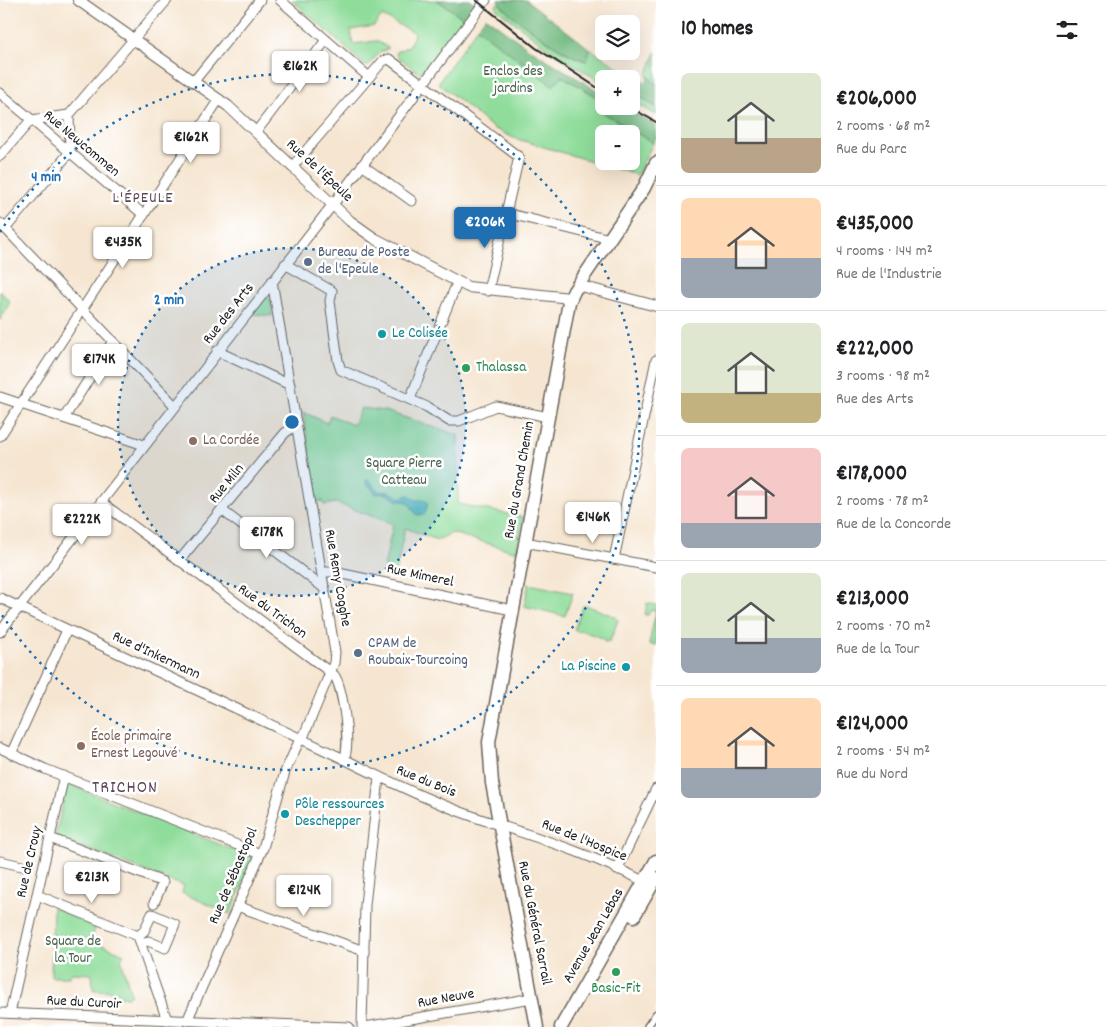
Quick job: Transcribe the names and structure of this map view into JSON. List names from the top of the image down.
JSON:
{
  "streets": {
    "main road": ["Rue du Grand Chemin", "Rue du Général Sarrail", "Avenue Jean Lebas"],
    "street": [
      "Rue Newcommen",
      "Rue de l'Épeule",
      "Rue des Arts",
      "Rue Miln",
      "Rue Mimerel",
      "Rue Remy Cogghe",
      "Rue du Trichon",
      "Rue d'Inkermann",
      "Rue du Bois",
      "Rue de l'Hospice",
      "Rue de Crouy",
      "Rue de Sébastopol",
      "Rue Neuve",
      "Rue du Curoir"
    ]
  },
  "crossings": [
    ["Rue de l'Épeule", "Rue des Arts"],
    ["Rue de l'Épeule", "Rue du Grand Chemin"],
    ["Rue des Arts", "Rue Remy Cogghe"],
    ["Rue des Arts", "Rue du Trichon"],
    ["Rue des Arts", "Rue d'Inkermann"],
    ["Rue du Grand Chemin", "Rue Mimerel"],
    ["Rue du Grand Chemin", "Rue du Bois"],
    ["Rue du Grand Chemin", "Rue de l'Hospice"],
    ["Rue du Grand Chemin", "Rue du Général Sarrail"],
    ["Rue Miln", "Rue Remy Cogghe"],
    ["Rue Miln", "Rue du Trichon"],
    ["Rue Mimerel", "Rue Remy Cogghe"],
    ["Rue Remy Cogghe", "Rue du Trichon"],
    ["Rue Remy Cogghe", "Rue d'Inkermann"],
    ["Rue Remy Cogghe", "Rue de Sébastopol"],
    ["Rue d'Inkermann", "Rue du Bois"],
    ["Rue d'Inkermann", "Rue de Sébastopol"],
    ["Rue du Bois", "Rue de l'Hospice"],
    ["Rue du Bois", "Rue du Général Sarrail"],
    ["Rue de l'Hospice", "Rue du Général Sarrail"],
    ["Rue de l'Hospice", "Avenue Jean Lebas"],
    ["Rue de Crouy", "Rue du Curoir"],
    ["Rue de Sébastopol", "Rue du Curoir"],
    ["Rue du Général Sarrail", "Rue Neuve"]
  ],
  "districts": ["L'ÉPEULE", "TRICHON"],
  "parks": ["Enclos des jardins", "Square Pierre Catteau", "Square de la Tour"],
  "places": [
    "Bureau de Poste de l'Epeule",
    "Le Colisée",
    "Thalassa",
    "La Cordée",
    "CPAM de Roubaix-Tourcoing",
    "La Piscine",
    "École primaire Ernest Legouvé",
    "Pôle ressources Deschepper",
    "Basic-Fit"
  ],
  "page": {
    "heading": "10 homes",
    "map_buttons": ["+", "−"],
    "price": [
      "€162K",
      "€162K",
      "€206K",
      "€435K",
      "€174K",
      "€146K",
      "€222K",
      "€178K",
      "€213K",
      "€124K"
    ],
    "list": [
      {
        "name": "€206,000",
        "note": "2 rooms · 68 m² · Rue du Parc"
      },
      {
        "name": "€435,000",
        "note": "4 rooms · 144 m² · Rue de l'Industrie"
      },
      {
        "name": "€222,000",
        "note": "3 rooms · 98 m² · Rue des Arts"
      },
      {
        "name": "€178,000",
        "note": "2 rooms · 78 m² · Rue de la Concorde"
      },
      {
        "name": "€213,000",
        "note": "2 rooms · 70 m² · Rue de la Tour"
      },
      {
        "name": "€124,000",
        "note": "2 rooms · 54 m² · Rue du Nord"
      }
    ]
  },
  "rings": ["4 min", "2 min"]
}
